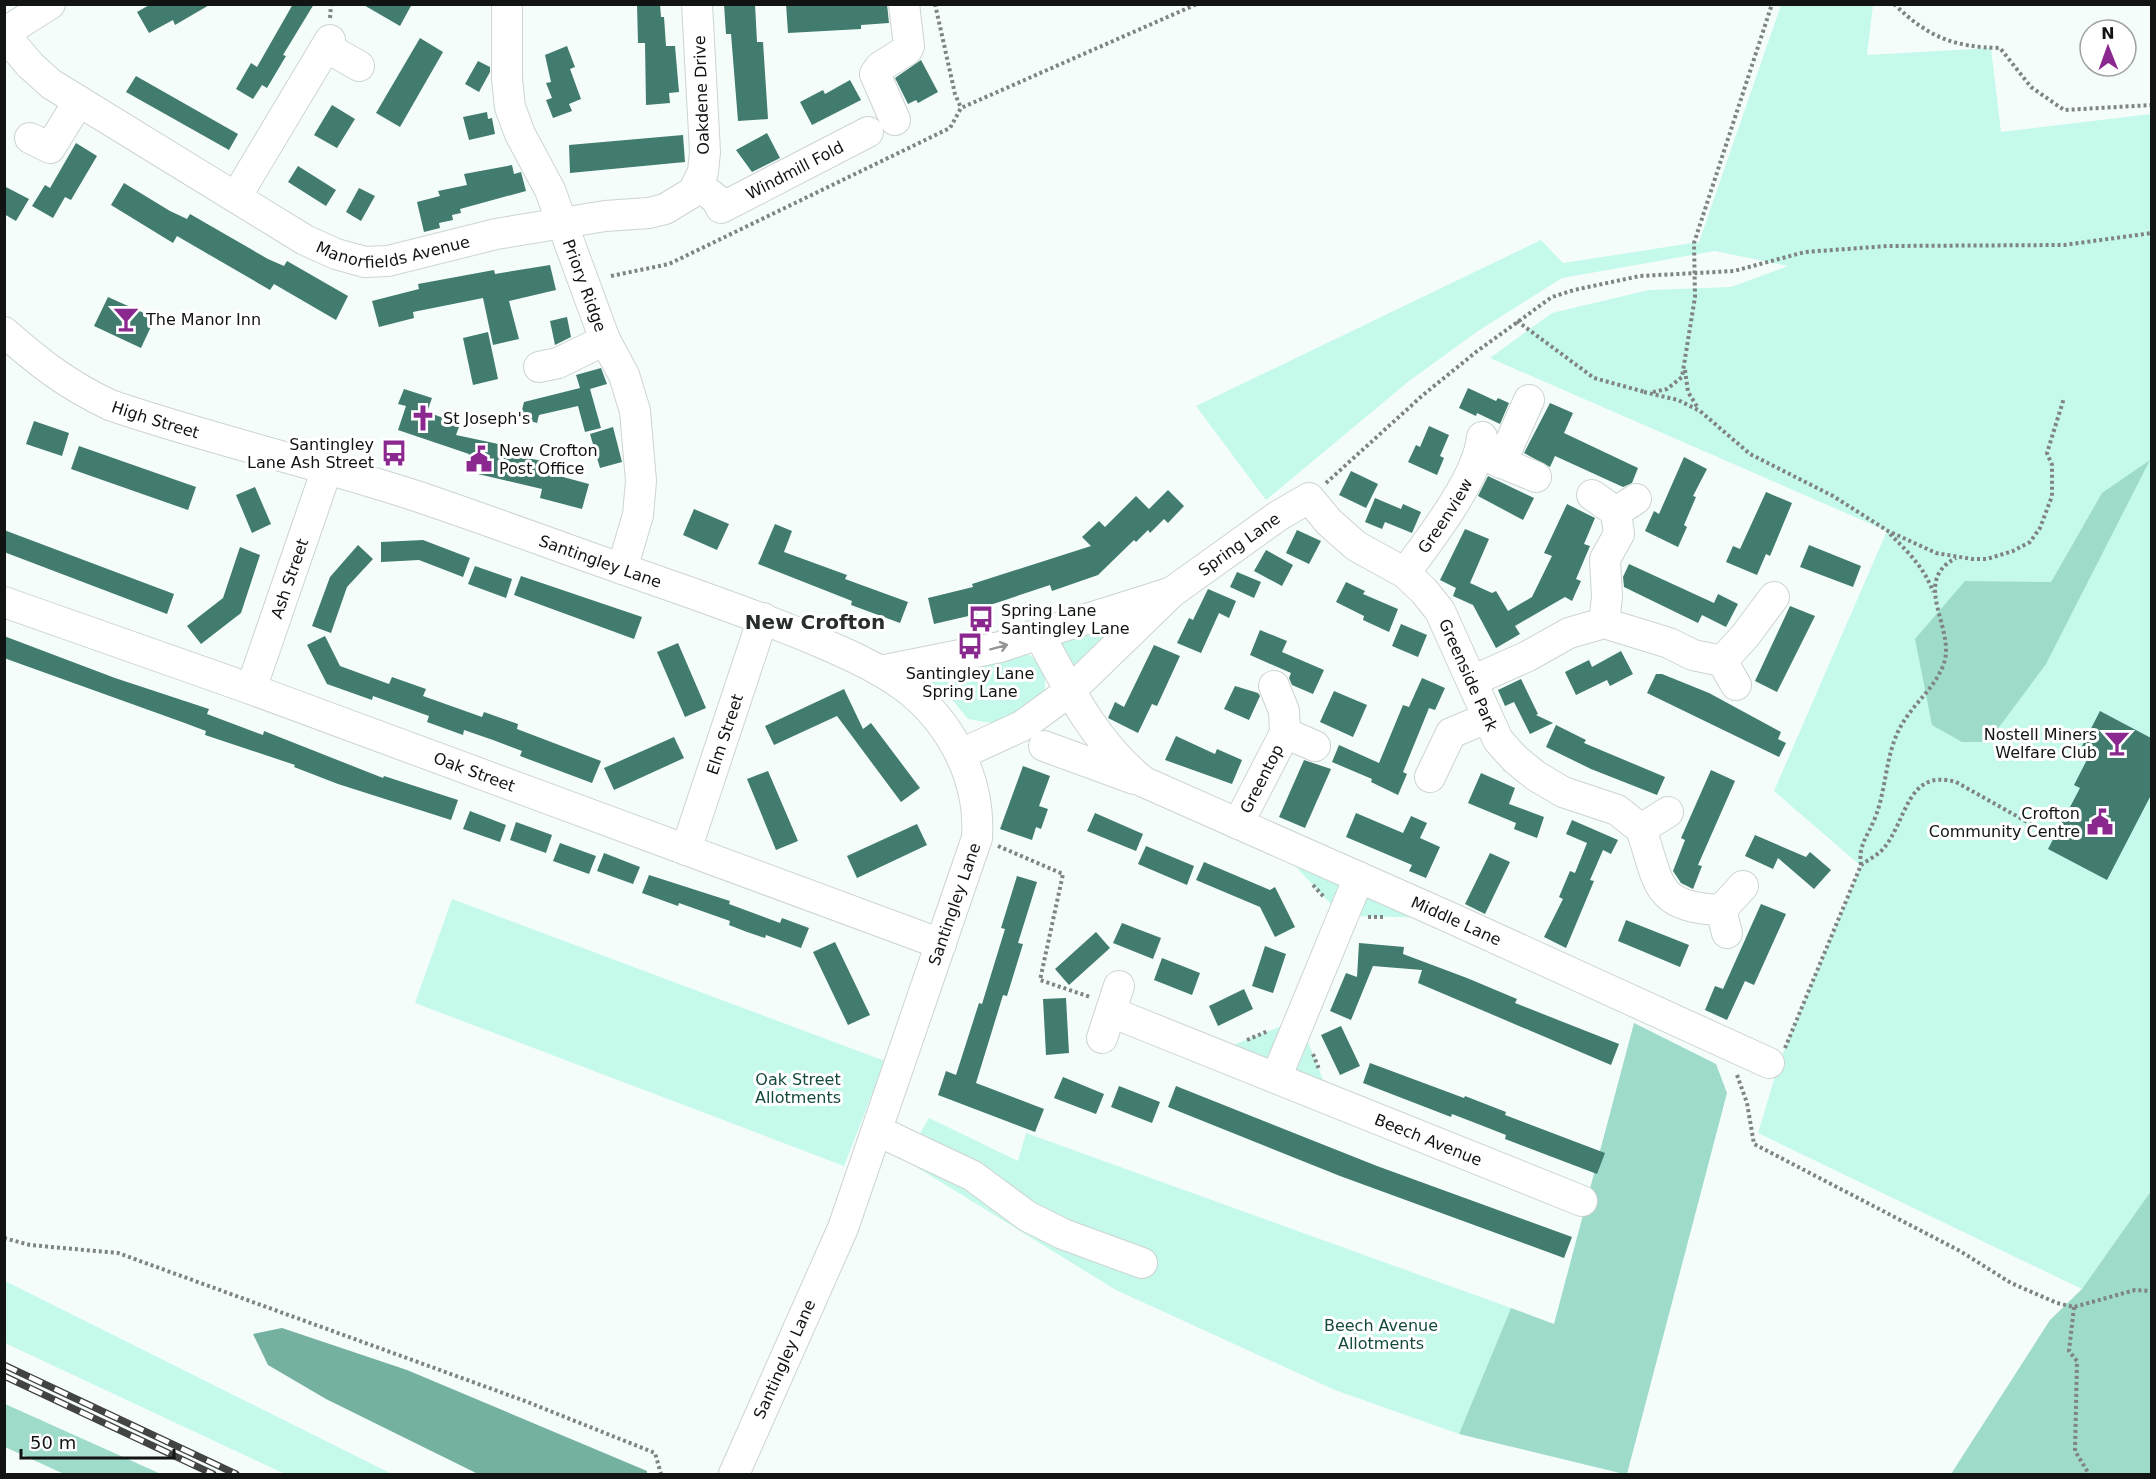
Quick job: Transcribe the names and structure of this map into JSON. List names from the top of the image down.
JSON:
{
  "streets": {
    "street": [
      "Oakdene Drive",
      "Windmill Fold",
      "Manorfields Avenue",
      "Priory Ridge",
      "High Street",
      "Greenview",
      "Spring Lane",
      "Santingley Lane",
      "Ash Street",
      "Greenside Park",
      "Elm Street",
      "Oak Street",
      "Greentop",
      "Middle Lane",
      "Beech Avenue"
    ]
  },
  "crossings": [
    ["Oakdene Drive", "Windmill Fold"],
    ["Manorfields Avenue", "Priory Ridge"],
    ["Priory Ridge", "Santingley Lane"],
    ["High Street", "Santingley Lane"],
    ["High Street", "Ash Street"],
    ["Greenview", "Greenside Park"],
    ["Spring Lane", "Santingley Lane"],
    ["Spring Lane", "Greenside Park"],
    ["Spring Lane", "Middle Lane"],
    ["Santingley Lane", "Ash Street"],
    ["Santingley Lane", "Elm Street"],
    ["Santingley Lane", "Oak Street"],
    ["Ash Street", "Oak Street"],
    ["Elm Street", "Oak Street"],
    ["Greentop", "Middle Lane"]
  ],
  "districts": ["New Crofton"],
  "parks": ["Oak Street Allotments", "Beech Avenue Allotments"],
  "places": {
    "bar": ["The Manor Inn", "Nostell Miners Welfare Club"],
    "church": ["St Joseph's"],
    "bus stop": ["Santingley Lane Ash Street", "Spring Lane Santingley Lane", "Santingley Lane Spring Lane"],
    "public building": ["New Crofton Post Office", "Crofton Community Centre"]
  },
  "scale_bar": "50 m",
  "north": "top"
}
